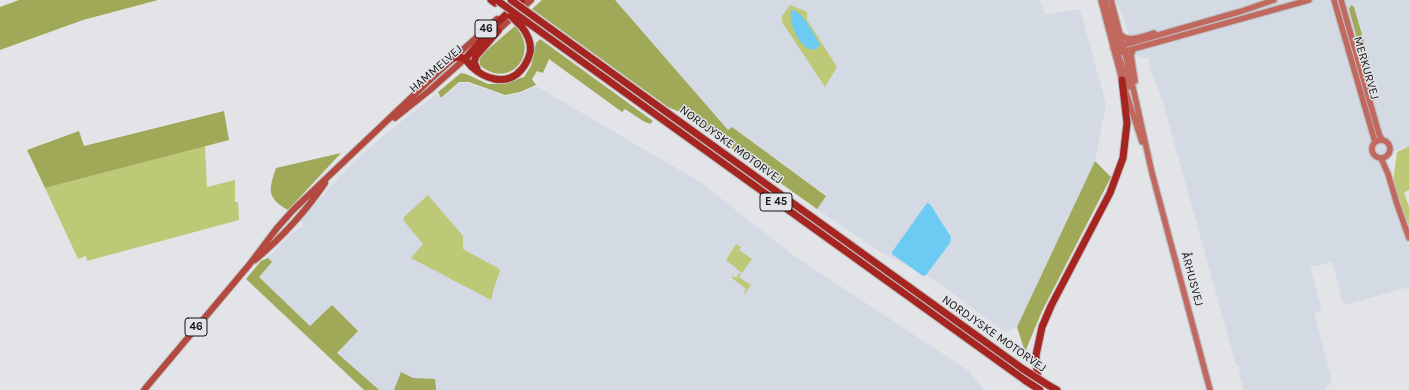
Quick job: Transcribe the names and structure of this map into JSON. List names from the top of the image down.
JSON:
{
  "streets": {
    "highway": ["NORDJYSKE MOTORVEJ", "E 45"],
    "main road": ["46", "HAMMELVEJ"],
    "street": ["MERKURVEJ", "ÅRHUSVEJ"]
  }
}
